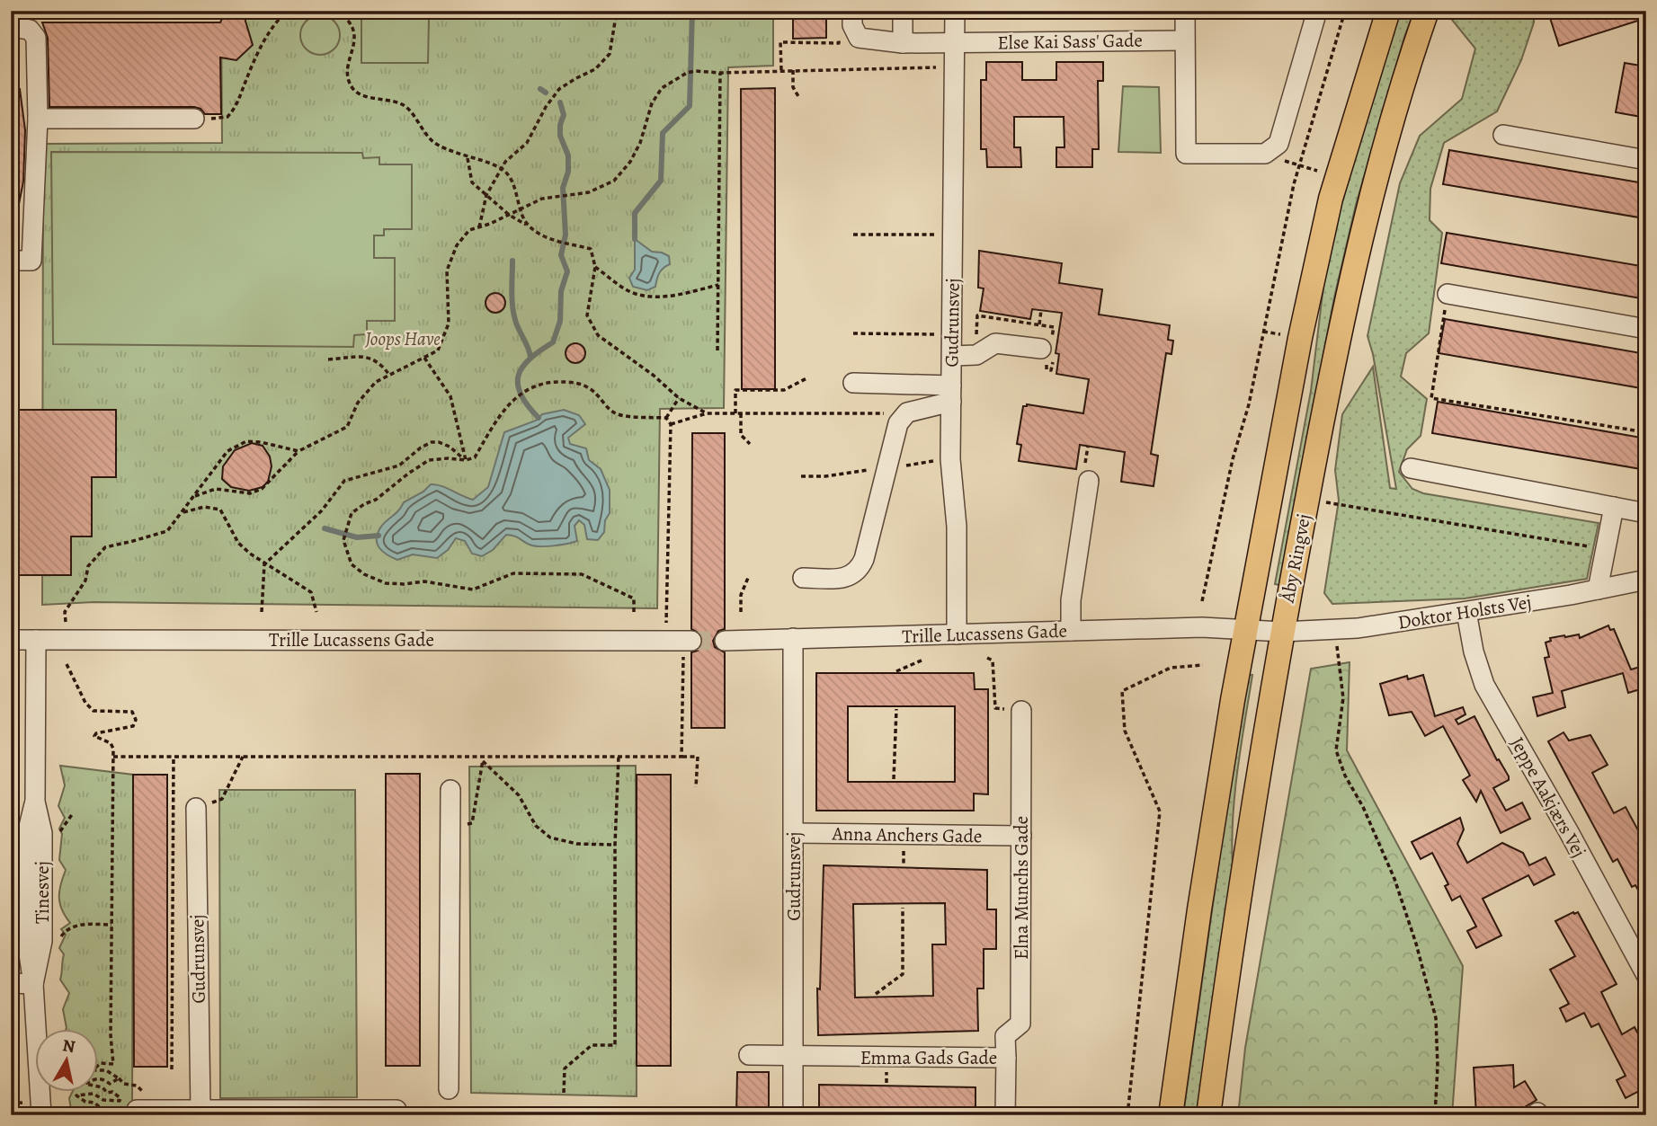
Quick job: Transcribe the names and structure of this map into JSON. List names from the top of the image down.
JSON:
{
  "streets": {
    "main road": ["Åby Ringvej"],
    "street": [
      "Else Kai Sass' Gade",
      "Gudrunsvej",
      "Doktor Holsts Vej",
      "Trille Lucassens Gade",
      "Jeppe Aakjærs Vej",
      "Anna Anchers Gade",
      "Elna Munchs Gade",
      "Tinesvej",
      "Emma Gads Gade"
    ]
  },
  "crossings": [
    ["Else Kai Sass' Gade", "Gudrunsvej"],
    ["Gudrunsvej", "Trille Lucassens Gade"],
    ["Gudrunsvej", "Anna Anchers Gade"],
    ["Gudrunsvej", "Emma Gads Gade"],
    ["Åby Ringvej", "Doktor Holsts Vej"],
    ["Åby Ringvej", "Trille Lucassens Gade"],
    ["Doktor Holsts Vej", "Trille Lucassens Gade"],
    ["Doktor Holsts Vej", "Jeppe Aakjærs Vej"],
    ["Trille Lucassens Gade", "Tinesvej"],
    ["Anna Anchers Gade", "Elna Munchs Gade"],
    ["Elna Munchs Gade", "Emma Gads Gade"]
  ],
  "parks": ["Joops Have"],
  "north": "top"
}
